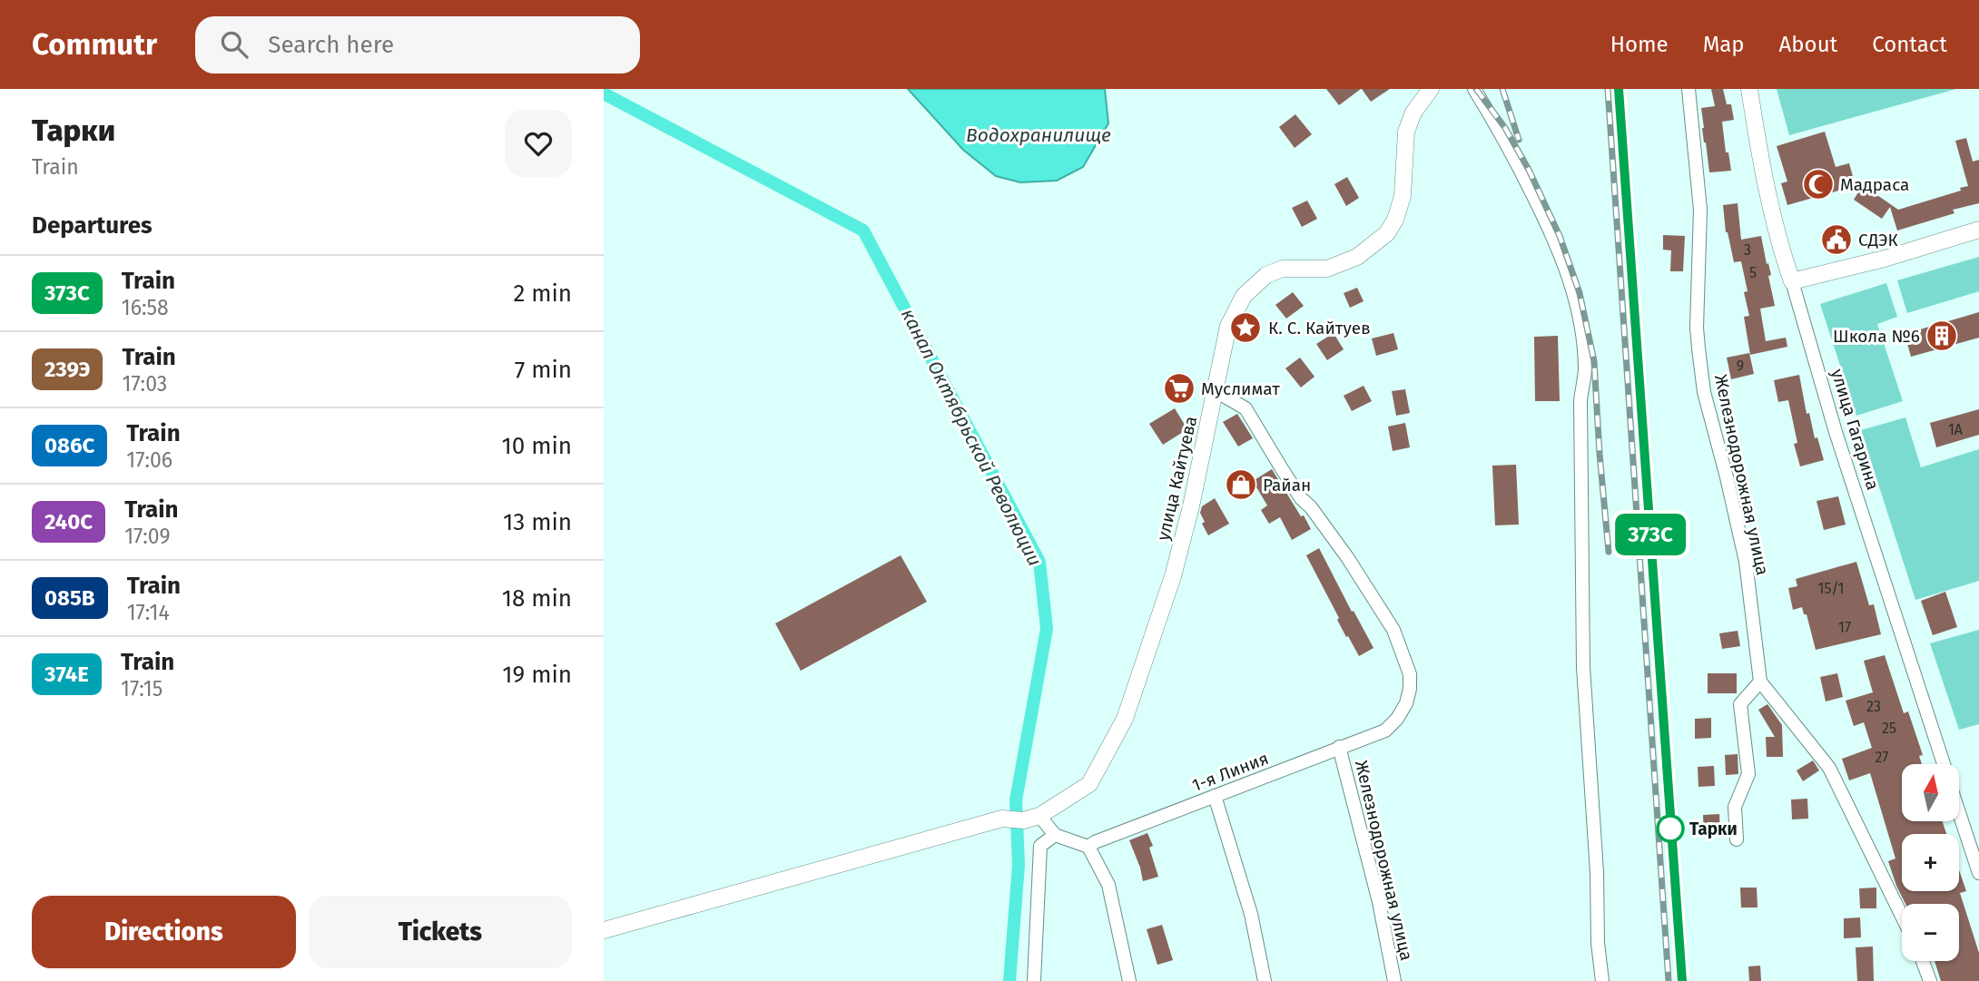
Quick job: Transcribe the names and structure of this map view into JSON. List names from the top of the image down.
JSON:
{
  "streets": {
    "main road": ["улица Гагарина", "улица Кайтуева"],
    "street": ["Железнодорожная улица", "1-я Линия"]
  },
  "crossings": [
    ["Железнодорожная улица", "1-я Линия"],
    ["улица Кайтуева", "1-я Линия"]
  ],
  "water": ["Водохранилище", "канал Октябрьской Революции"],
  "places": {
    "mosque": ["Мадраса"],
    "public building": ["СДЭК"],
    "place": ["К. С. Кайтуев"],
    "building": ["Школа №6"],
    "supermarket": ["Муслимат"],
    "shop": ["Райан"],
    "other": ["Тарки"]
  },
  "house_numbers": [
    "3",
    "5",
    "9",
    "1А",
    "15/1",
    "17",
    "23",
    "25",
    "27"
  ],
  "north": "top",
  "page": {
    "header": "Commutr",
    "search": "Search here",
    "nav": [
      "Home",
      "Map",
      "About",
      "Contact"
    ],
    "heading": [
      ["Тарки", "Train"],
      "Departures"
    ],
    "on_map": "373C",
    "list": [
      {
        "mark": "373C",
        "name": "Train",
        "note": "16:58",
        "value": "2 min"
      },
      {
        "mark": "239Э",
        "name": "Train",
        "note": "17:03",
        "value": "7 min"
      },
      {
        "mark": "086С",
        "name": "Train",
        "note": "17:06",
        "value": "10 min"
      },
      {
        "mark": "240С",
        "name": "Train",
        "note": "17:09",
        "value": "13 min"
      },
      {
        "mark": "085В",
        "name": "Train",
        "note": "17:14",
        "value": "18 min"
      },
      {
        "mark": "374Е",
        "name": "Train",
        "note": "17:15",
        "value": "19 min"
      }
    ],
    "map_buttons": ["+", "−"],
    "buttons": ["Directions", "Tickets"]
  }
}
